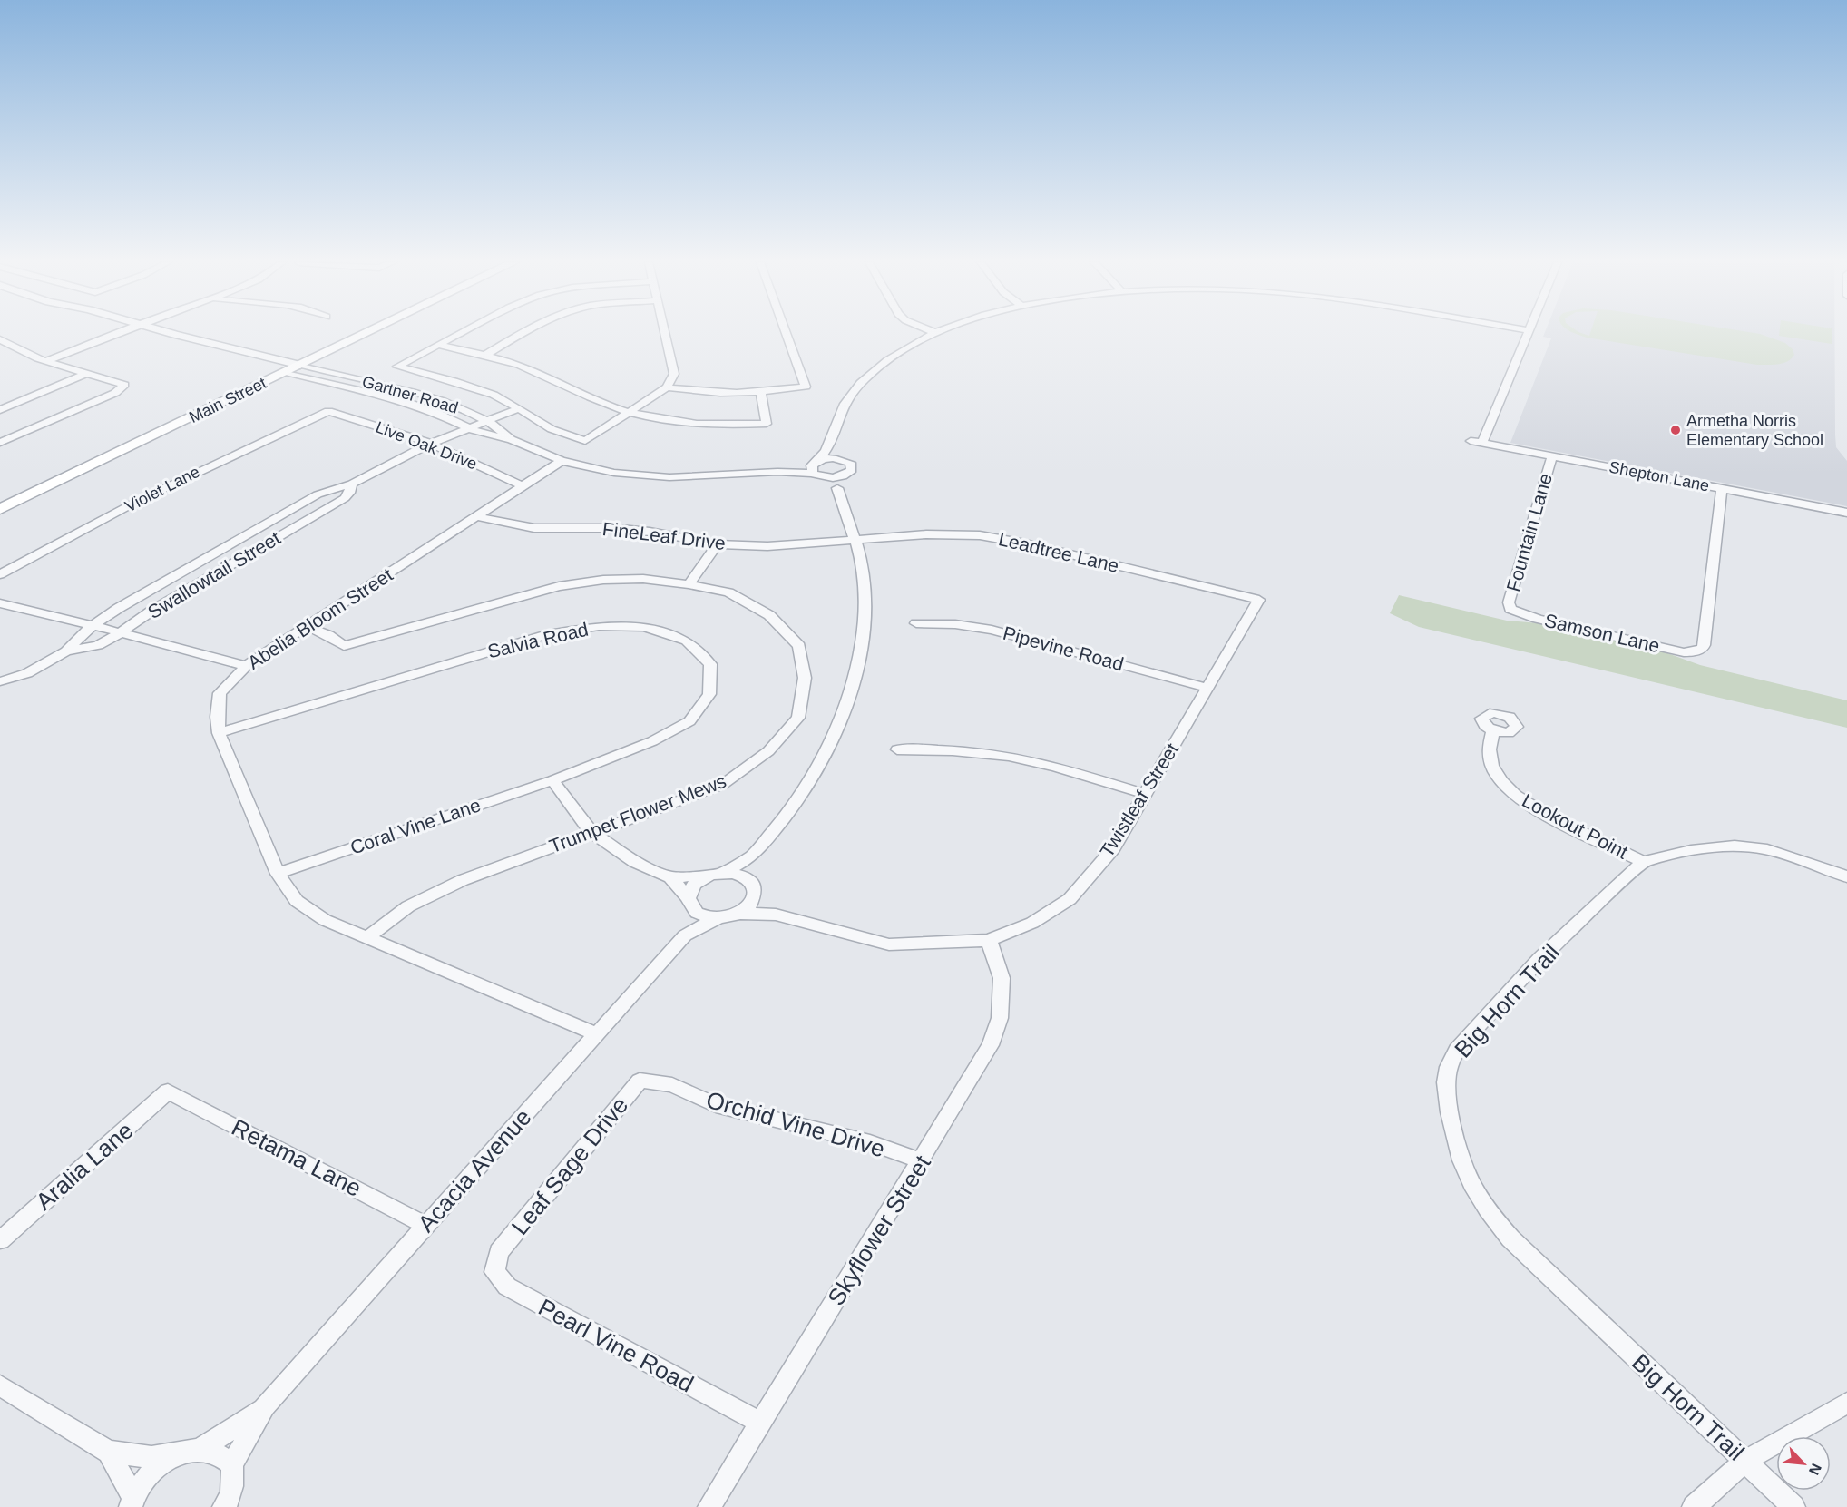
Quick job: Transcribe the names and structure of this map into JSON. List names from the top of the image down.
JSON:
{
  "streets": {
    "main road": ["Main Street"],
    "street": [
      "Gartner Road",
      "Live Oak Drive",
      "Shepton Lane",
      "Violet Lane",
      "Fountain Lane",
      "FineLeaf Drive",
      "Leadtree Lane",
      "Swallowtail Street",
      "Abelia Bloom Street",
      "Samson Lane",
      "Salvia Road",
      "Pipevine Road",
      "Twistleaf Street",
      "Trumpet Flower Mews",
      "Coral Vine Lane",
      "Lookout Point",
      "Big Horn Trail",
      "Orchid Vine Drive",
      "Retama Lane",
      "Aralia Lane",
      "Leaf Sage Drive",
      "Acacia Avenue",
      "Skyflower Street",
      "Pearl Vine Road"
    ]
  },
  "crossings": [
    ["Gartner Road", "Main Street"],
    ["Gartner Road", "Swallowtail Street"],
    ["Gartner Road", "Abelia Bloom Street"],
    ["Live Oak Drive", "Violet Lane"],
    ["Live Oak Drive", "Swallowtail Street"],
    ["Live Oak Drive", "Abelia Bloom Street"],
    ["Shepton Lane", "Fountain Lane"],
    ["Shepton Lane", "Samson Lane"],
    ["Fountain Lane", "Samson Lane"],
    ["FineLeaf Drive", "Leadtree Lane"],
    ["FineLeaf Drive", "Abelia Bloom Street"],
    ["Leadtree Lane", "Twistleaf Street"],
    ["Abelia Bloom Street", "Salvia Road"],
    ["Abelia Bloom Street", "Trumpet Flower Mews"],
    ["Abelia Bloom Street", "Coral Vine Lane"],
    ["Abelia Bloom Street", "Acacia Avenue"],
    ["Salvia Road", "Coral Vine Lane"],
    ["Pipevine Road", "Twistleaf Street"],
    ["Twistleaf Street", "Acacia Avenue"],
    ["Twistleaf Street", "Skyflower Street"],
    ["Lookout Point", "Big Horn Trail"],
    ["Orchid Vine Drive", "Leaf Sage Drive"],
    ["Orchid Vine Drive", "Skyflower Street"],
    ["Retama Lane", "Aralia Lane"],
    ["Retama Lane", "Acacia Avenue"],
    ["Leaf Sage Drive", "Pearl Vine Road"],
    ["Skyflower Street", "Pearl Vine Road"]
  ],
  "places": ["Armetha Norris Elementary School"],
  "north": "bottom right"
}
